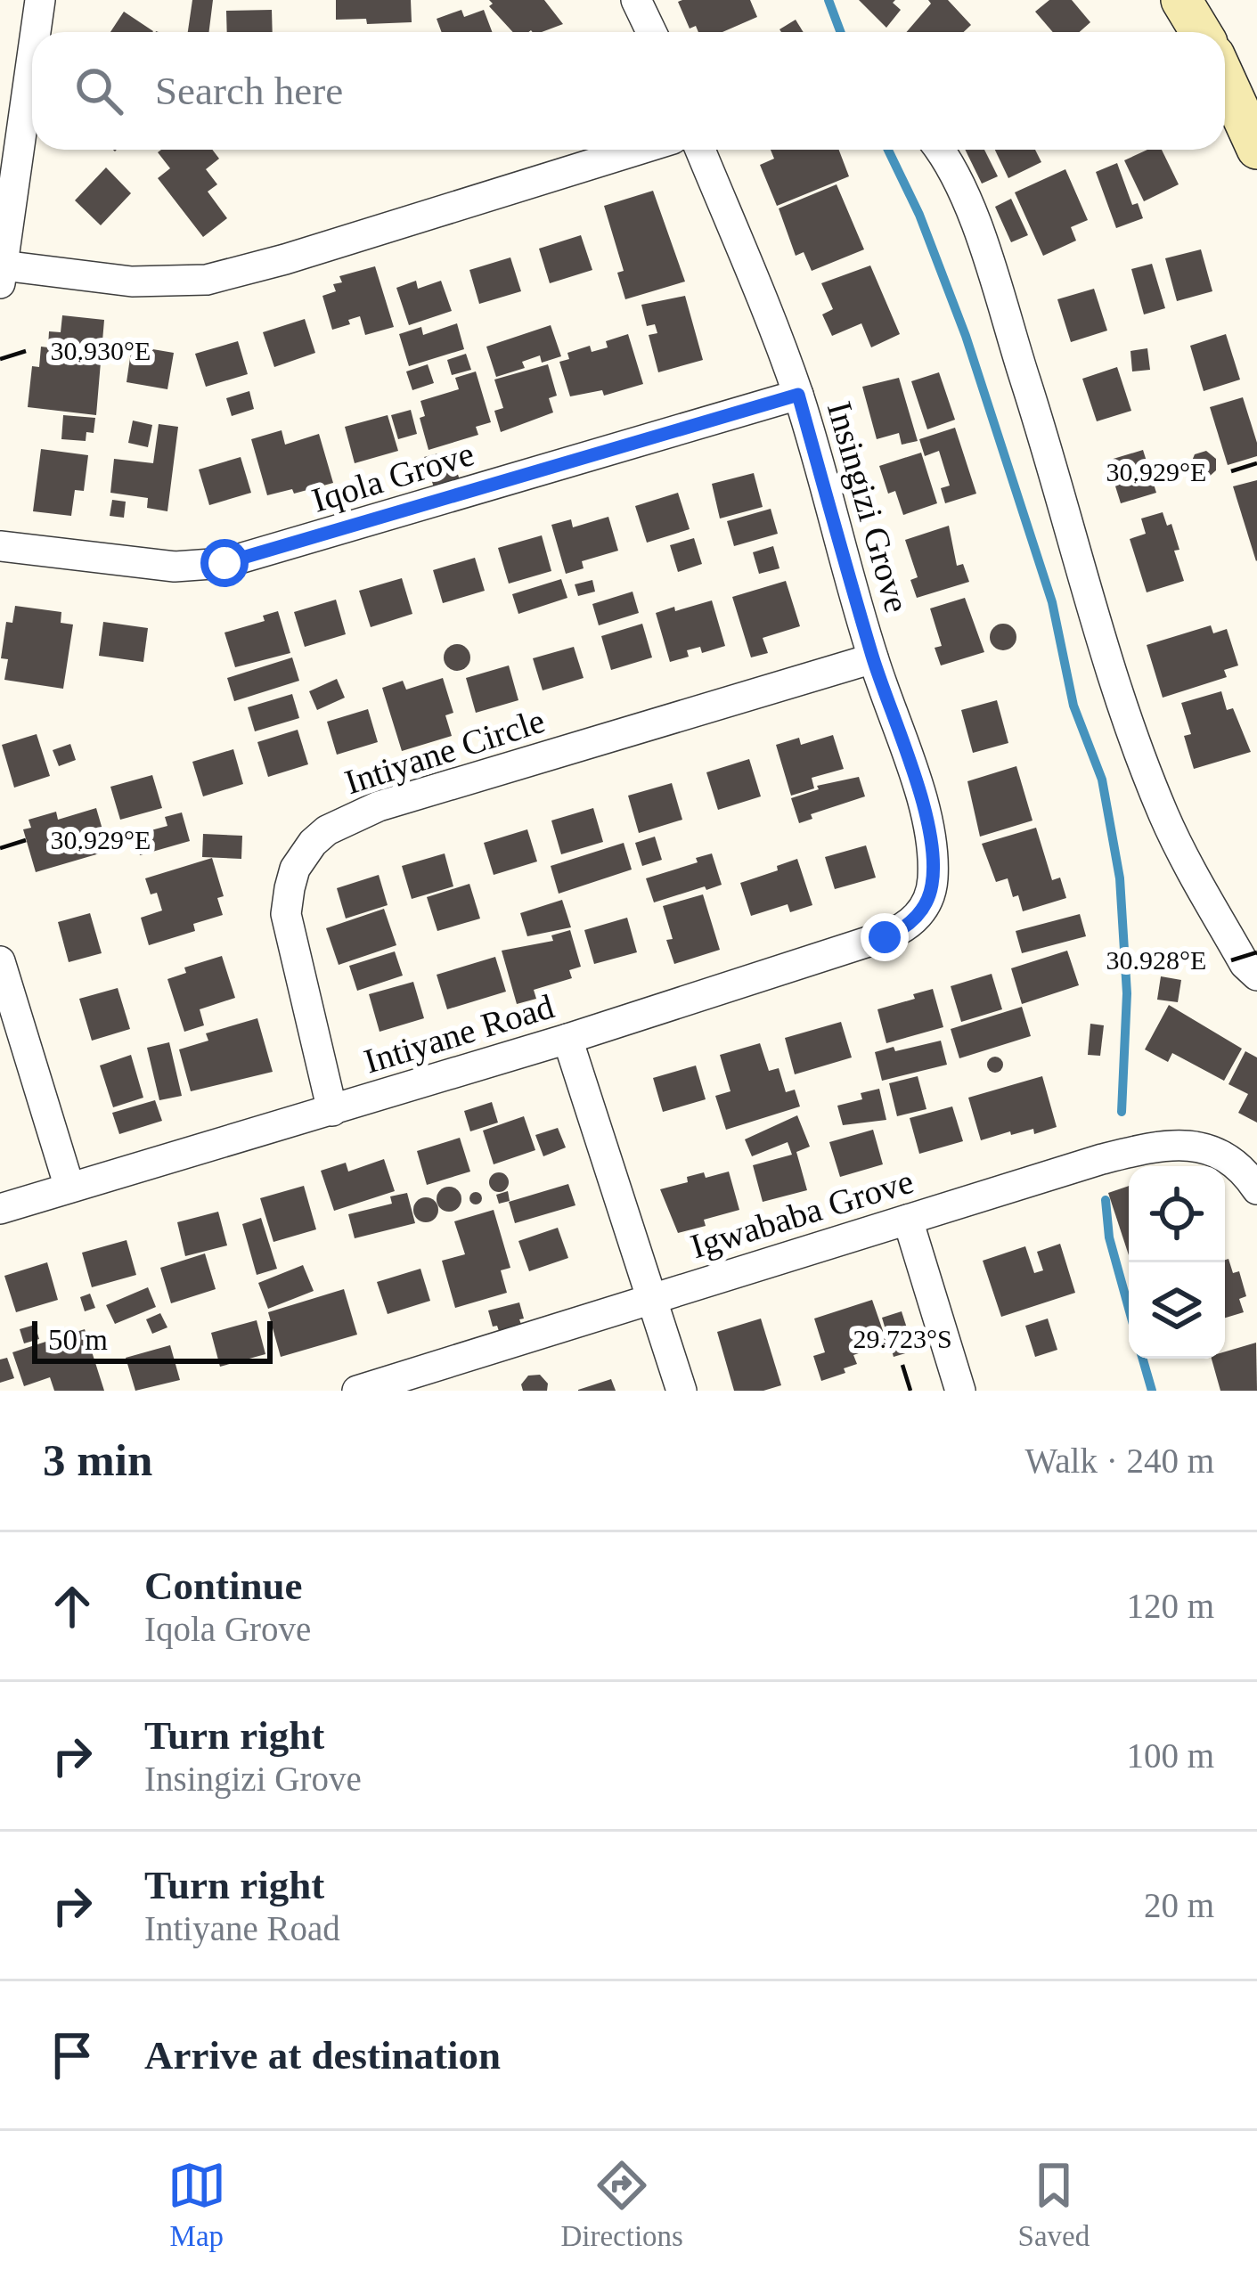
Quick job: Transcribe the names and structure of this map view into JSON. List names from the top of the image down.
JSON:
{
  "streets": {
    "street": [
      "Iqola Grove",
      "Insingizi Grove",
      "Intiyane Circle",
      "Intiyane Road",
      "Igwababa Grove"
    ]
  },
  "crossings": [
    ["Iqola Grove", "Insingizi Grove"],
    ["Insingizi Grove", "Intiyane Circle"],
    ["Insingizi Grove", "Intiyane Road"],
    ["Intiyane Circle", "Intiyane Road"]
  ],
  "scale_bar": "50 m",
  "page": {
    "search": "Search here",
    "scale": "50 m",
    "heading": ["3 min", "Walk · 240 m"],
    "list": [
      ["Continue", "Iqola Grove", "120 m"],
      ["Turn right", "Insingizi Grove", "100 m"],
      ["Turn right", "Intiyane Road", "20 m"],
      "Arrive at destination"
    ],
    "nav": ["Map", "Directions", "Saved"]
  },
  "coordinates": [
    "30.930°E",
    "30.929°E",
    "30.928°E",
    "29.723°S"
  ]
}
